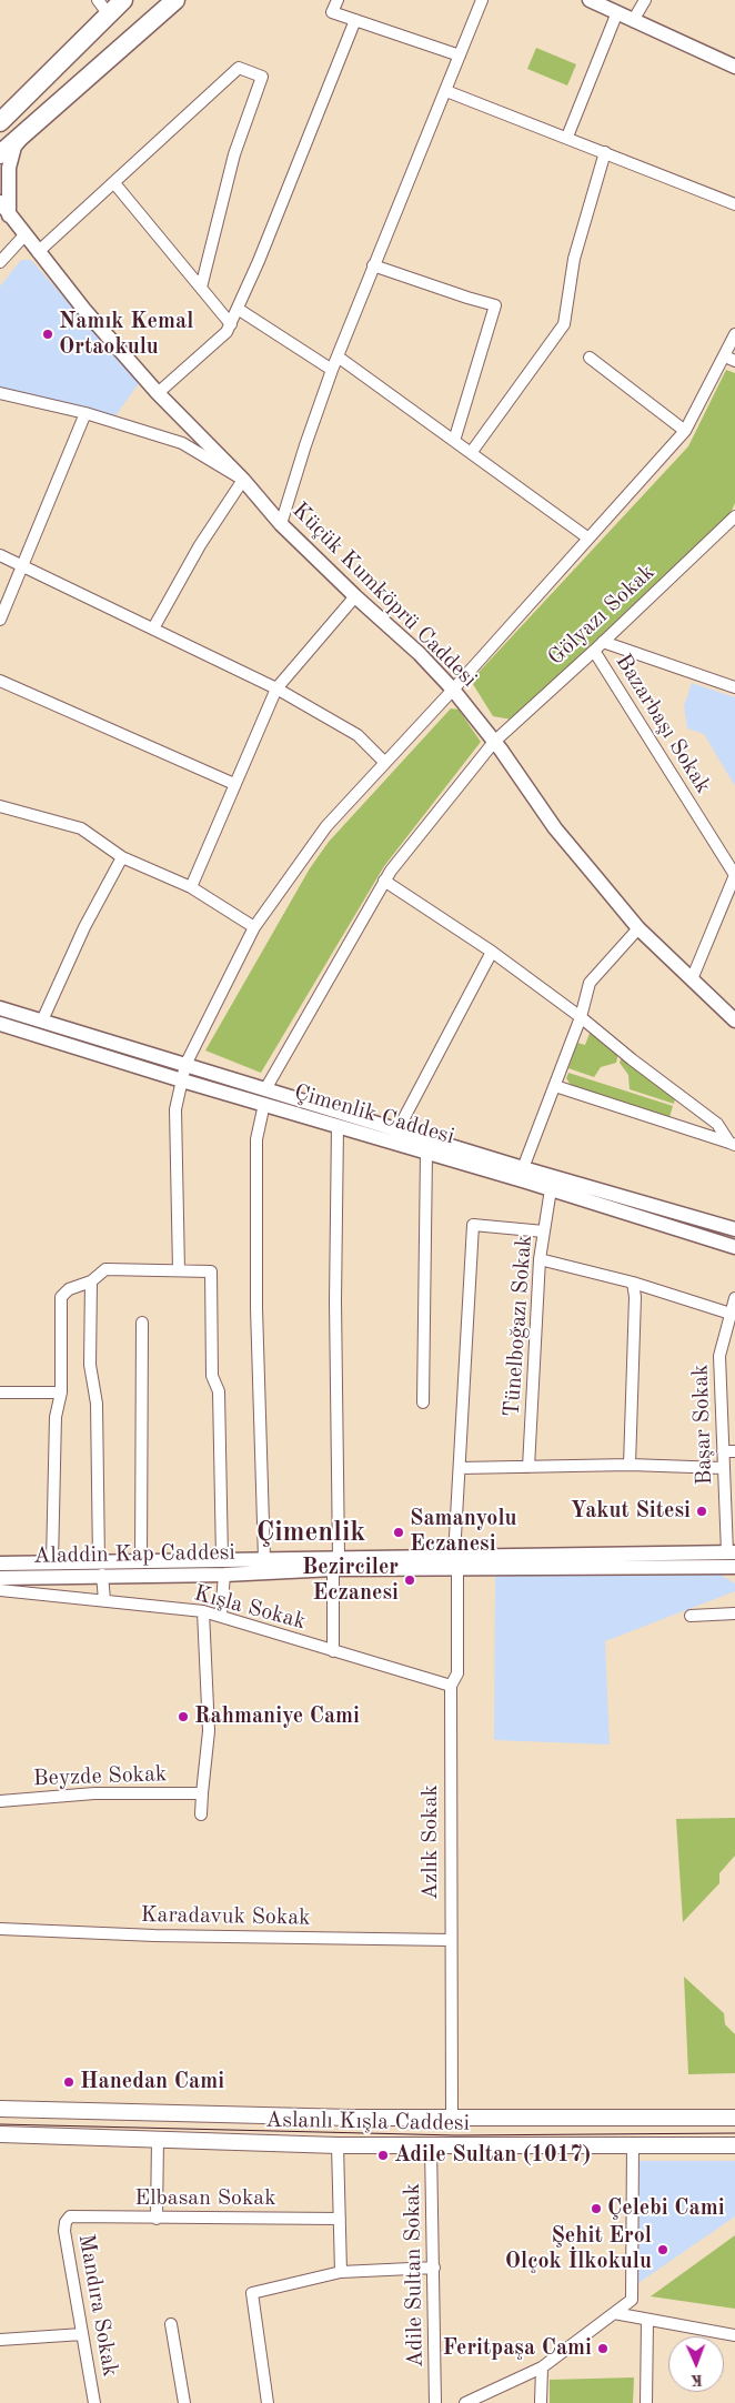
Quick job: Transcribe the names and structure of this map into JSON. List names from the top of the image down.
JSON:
{
  "streets": {
    "main road": ["Aslanlı Kışla Caddesi"],
    "street": [
      "Küçük Kumköprü Caddesi",
      "Gölyazı Sokak",
      "Bazarbaşı Sokak",
      "Çimenlik Caddesi",
      "Tünelboğazı Sokak",
      "Başar Sokak",
      "Aladdin Kap Caddesi",
      "Kışla Sokak",
      "Beyzde Sokak",
      "Azlık Sokak",
      "Karadavuk Sokak",
      "Elbasan Sokak",
      "Adile Sultan Sokak",
      "Mandıra Sokak"
    ]
  },
  "crossings": [
    ["Küçük Kumköprü Caddesi", "Gölyazı Sokak"],
    ["Gölyazı Sokak", "Bazarbaşı Sokak"],
    ["Gölyazı Sokak", "Çimenlik Caddesi"],
    ["Çimenlik Caddesi", "Tünelboğazı Sokak"],
    ["Tünelboğazı Sokak", "Azlık Sokak"],
    ["Başar Sokak", "Aladdin Kap Caddesi"],
    ["Aladdin Kap Caddesi", "Azlık Sokak"],
    ["Kışla Sokak", "Azlık Sokak"],
    ["Azlık Sokak", "Karadavuk Sokak"],
    ["Azlık Sokak", "Aslanlı Kışla Caddesi"],
    ["Aslanlı Kışla Caddesi", "Adile Sultan Sokak"],
    ["Elbasan Sokak", "Mandıra Sokak"]
  ],
  "districts": ["Çimenlik"],
  "places": [
    "Namık Kemal Ortaokulu",
    "Yakut Sitesi",
    "Samanyolu Eczanesi",
    "Bezirciler Eczanesi",
    "Rahmaniye Cami",
    "Hanedan Cami",
    "Adile Sultan (1017)",
    "Çelebi Cami",
    "Şehit Erol Olçok İlkokulu",
    "Feritpaşa Cami"
  ],
  "north": "bottom"
}
